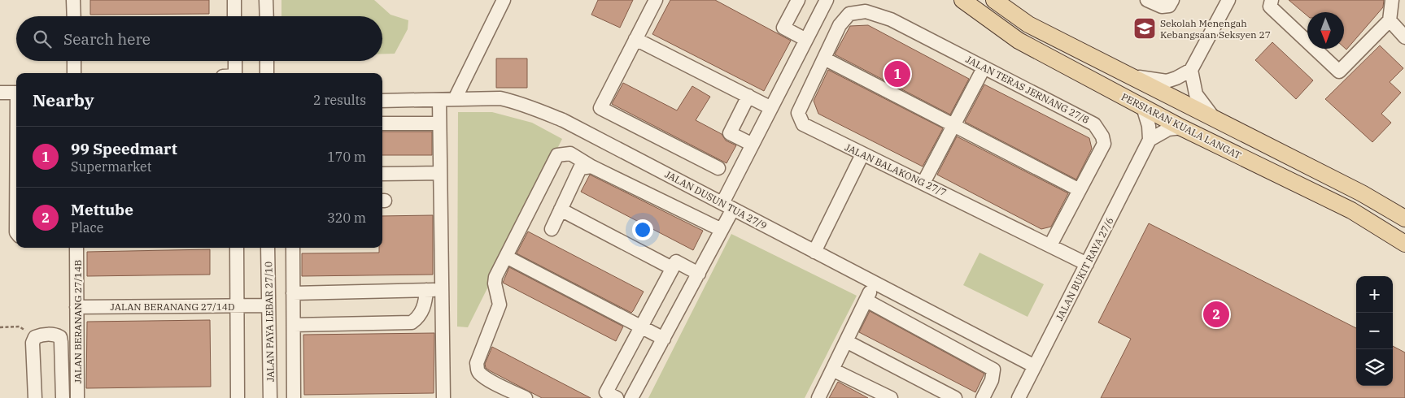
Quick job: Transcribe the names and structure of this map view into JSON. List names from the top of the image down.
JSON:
{
  "streets": {
    "main road": ["PERSIARAN KUALA LANGAT"],
    "street": [
      "JALAN TERAS JERNANG 27/8",
      "JALAN BALAKONG 27/7",
      "JALAN DUSUN TUA 27/9",
      "JALAN BUKIT RAYA 27/6",
      "JALAN BERANANG 27/14D",
      "JALAN BERANANG 27/14B",
      "JALAN PAYA LEBAR 27/10"
    ]
  },
  "crossings": [
    ["JALAN TERAS JERNANG 27/8", "JALAN BALAKONG 27/7"],
    ["JALAN BALAKONG 27/7", "JALAN BUKIT RAYA 27/6"],
    ["JALAN DUSUN TUA 27/9", "JALAN BUKIT RAYA 27/6"],
    ["JALAN BERANANG 27/14D", "JALAN BERANANG 27/14B"],
    ["JALAN BERANANG 27/14D", "JALAN PAYA LEBAR 27/10"]
  ],
  "places": {
    "school or university": ["Sekolah Menengah Kebangsaan Seksyen 27"]
  },
  "north": "bottom",
  "page": {
    "search": "Search here",
    "pins": ["1", "2"],
    "heading": ["Nearby", "2 results"],
    "list": [
      {
        "mark": "1",
        "name": "99 Speedmart",
        "note": "Supermarket",
        "value": "170 m"
      },
      {
        "mark": "2",
        "name": "Mettube",
        "note": "Place",
        "value": "320 m"
      }
    ],
    "map_buttons": ["+", "−"]
  }
}
